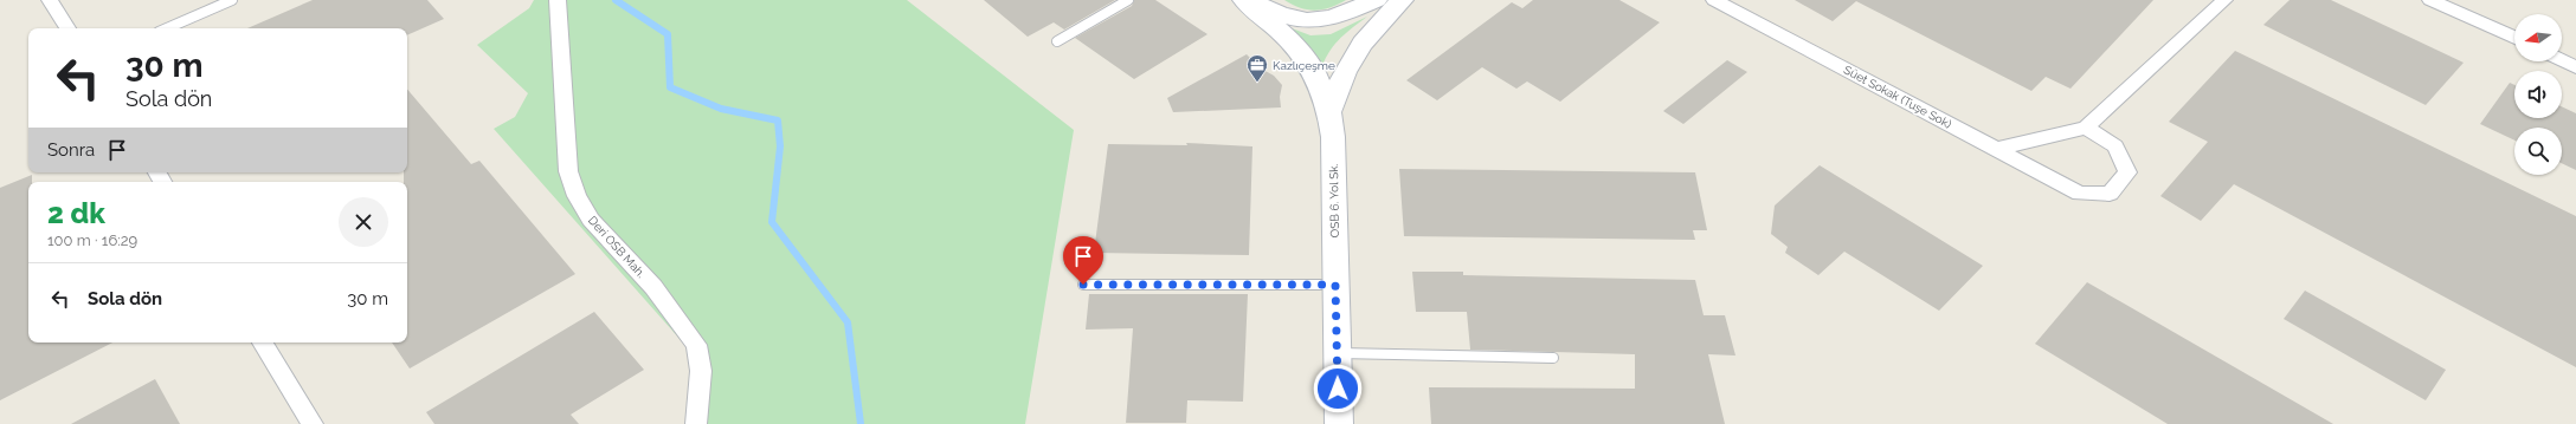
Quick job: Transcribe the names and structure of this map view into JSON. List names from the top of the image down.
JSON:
{
  "streets": {
    "main road": ["OSB 6. Yol Sk."],
    "street": ["Süet Sokak (Tuşe Sok)", "Deri OSB Mah."]
  },
  "places": {
    "office": ["Kazlıçeşme"]
  },
  "north": "left",
  "page": {
    "turn": ["30 m", "Sola dön"],
    "then": "Sonra",
    "heading": ["2 dk", "100 m · 16:29"],
    "list": [
      {
        "name": "Sola dön",
        "value": "30 m"
      }
    ]
  }
}
